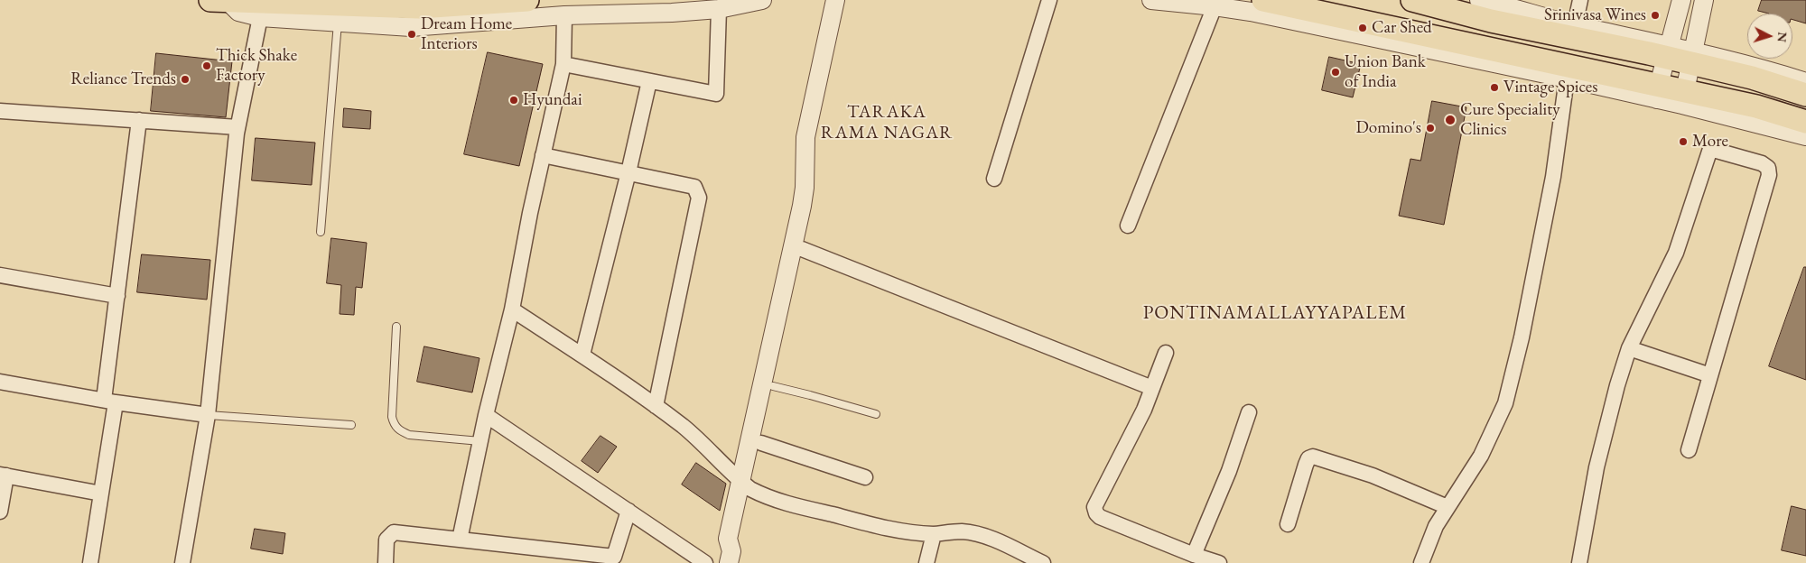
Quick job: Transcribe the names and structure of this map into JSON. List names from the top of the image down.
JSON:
{
  "districts": ["TARAKA RAMA NAGAR", "PONTINAMALLAYYAPALEM"],
  "places": [
    "Srinivasa Wines",
    "Car Shed",
    "Dream Home Interiors",
    "Thick Shake Factory",
    "Union Bank of India",
    "Reliance Trends",
    "Vintage Spices",
    "Hyundai",
    "Cure Speciality Clinics",
    "Domino's",
    "More"
  ],
  "north": "right"
}
